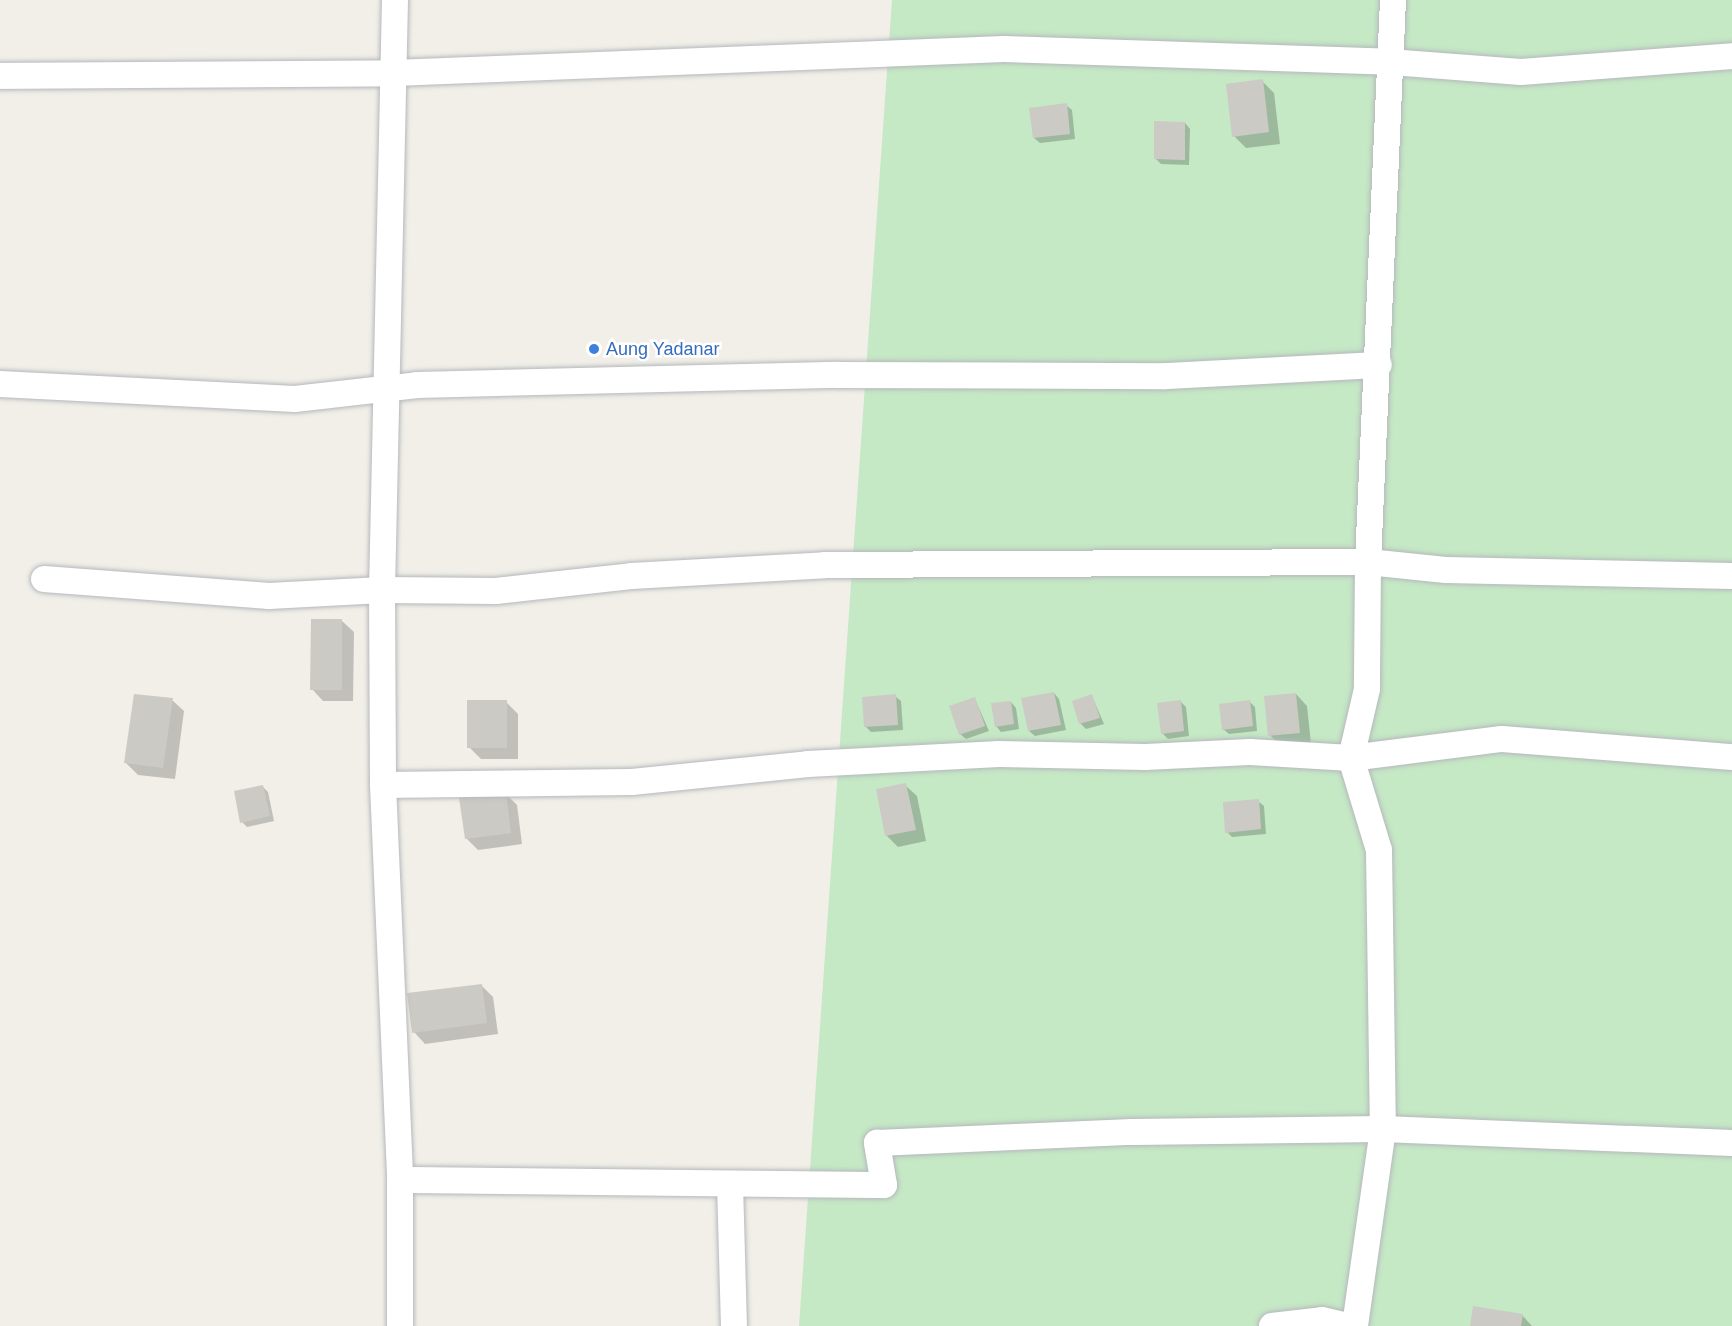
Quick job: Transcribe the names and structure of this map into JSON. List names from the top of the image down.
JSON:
{
  "places": ["Aung Yadanar"]
}
